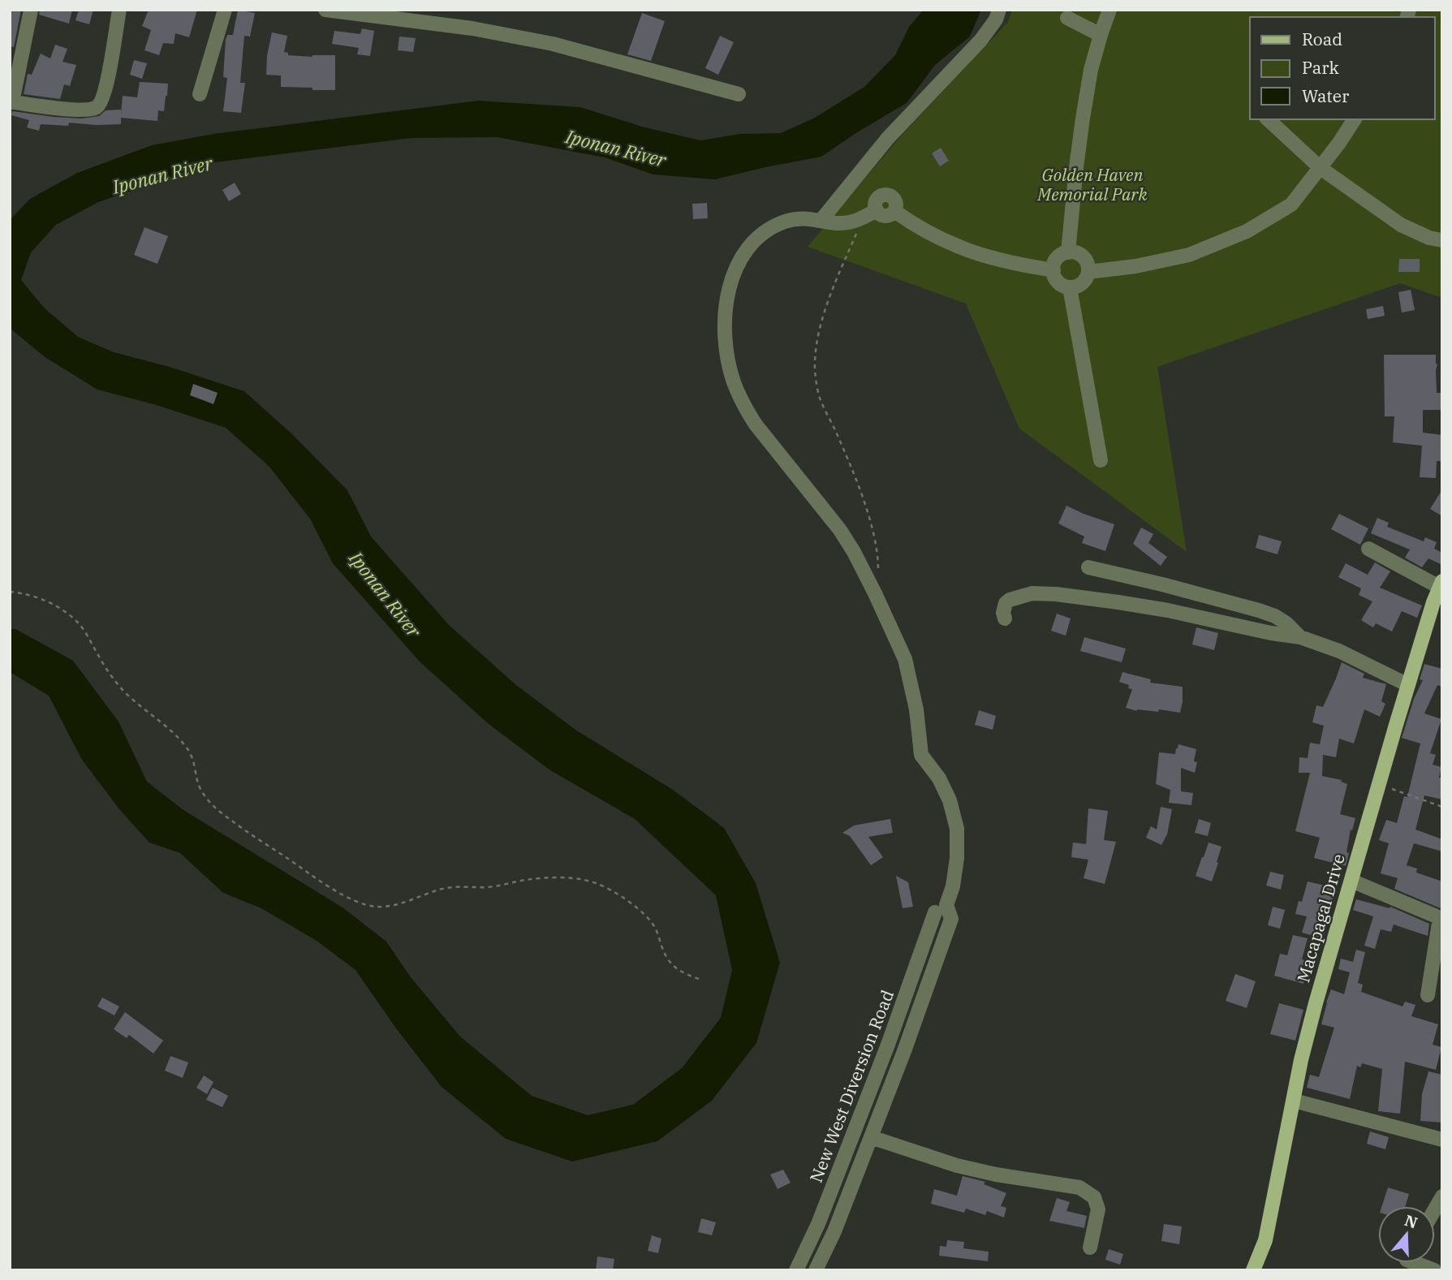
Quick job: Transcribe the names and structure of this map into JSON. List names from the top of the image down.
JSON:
{
  "streets": {
    "main road": ["Macapagal Drive"],
    "street": ["New West Diversion Road"]
  },
  "water": ["Iponan River"],
  "parks": ["Golden Haven Memorial Park"],
  "legend": ["Road", "Park", "Water"],
  "north": "top"
}
